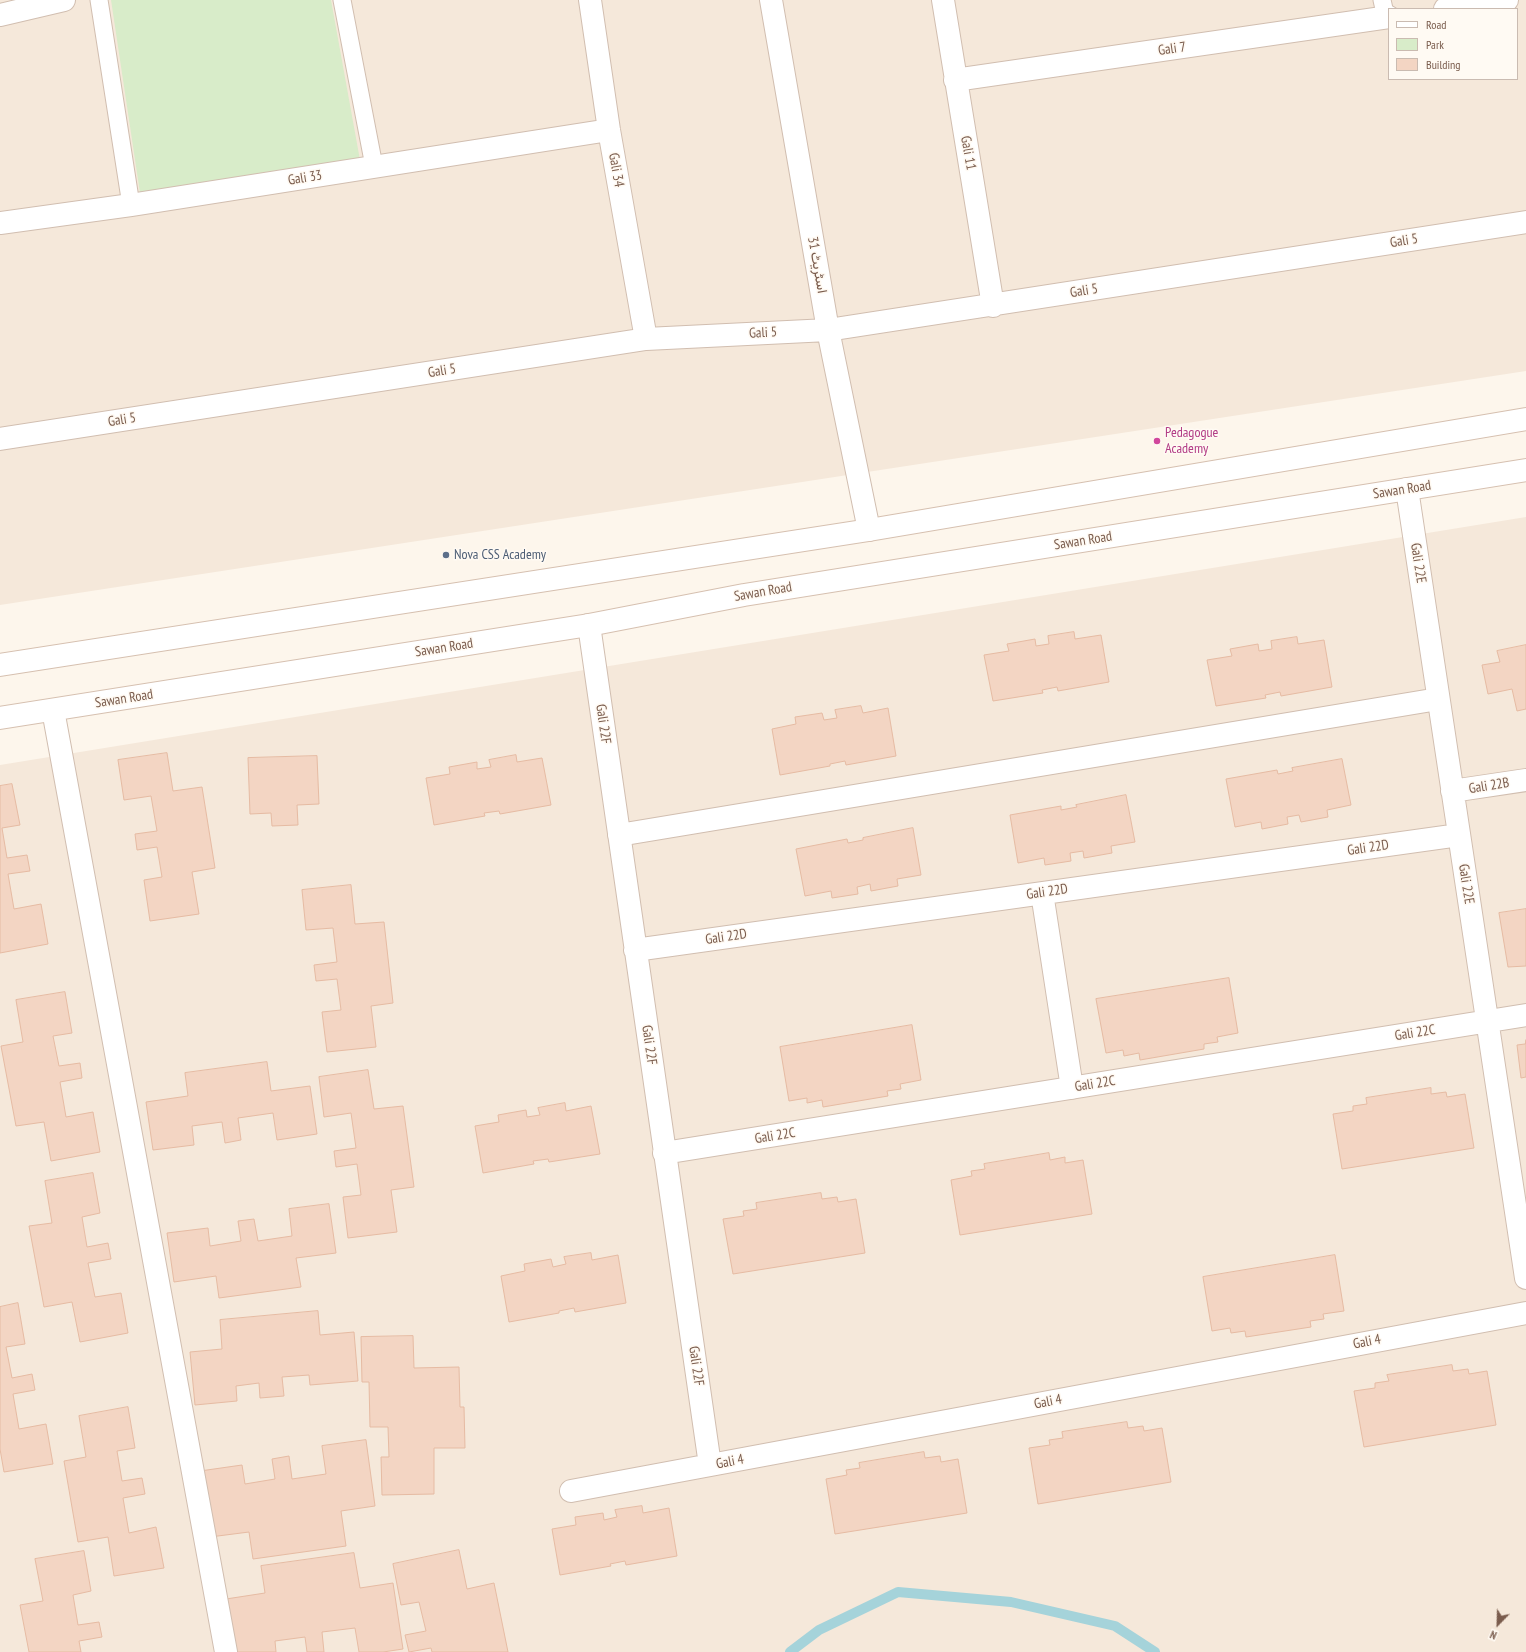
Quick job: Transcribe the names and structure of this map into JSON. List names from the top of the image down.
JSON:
{
  "streets": {
    "street": [
      "Gali 7",
      "Gali 11",
      "Gali 34",
      "Gali 33",
      "Gali 5",
      "اسٹریٹ 31",
      "Sawan Road",
      "Gali 22E",
      "Gali 22F",
      "Gali 22B",
      "Gali 22D",
      "Gali 22C",
      "Gali 4"
    ]
  },
  "crossings": [
    ["Gali 7", "Gali 11"],
    ["Gali 11", "Gali 5"],
    ["Gali 34", "Gali 33"],
    ["Gali 34", "Gali 5"],
    ["Gali 5", "اسٹریٹ 31"],
    ["Sawan Road", "Gali 22E"],
    ["Sawan Road", "Gali 22F"],
    ["Gali 22E", "Gali 22B"],
    ["Gali 22E", "Gali 22D"],
    ["Gali 22E", "Gali 22C"],
    ["Gali 22F", "Gali 22D"],
    ["Gali 22F", "Gali 22C"],
    ["Gali 22F", "Gali 4"]
  ],
  "places": ["Pedagogue Academy", "Nova CSS Academy"],
  "legend": ["Road", "Park", "Building"],
  "north": "bottom left"
}
